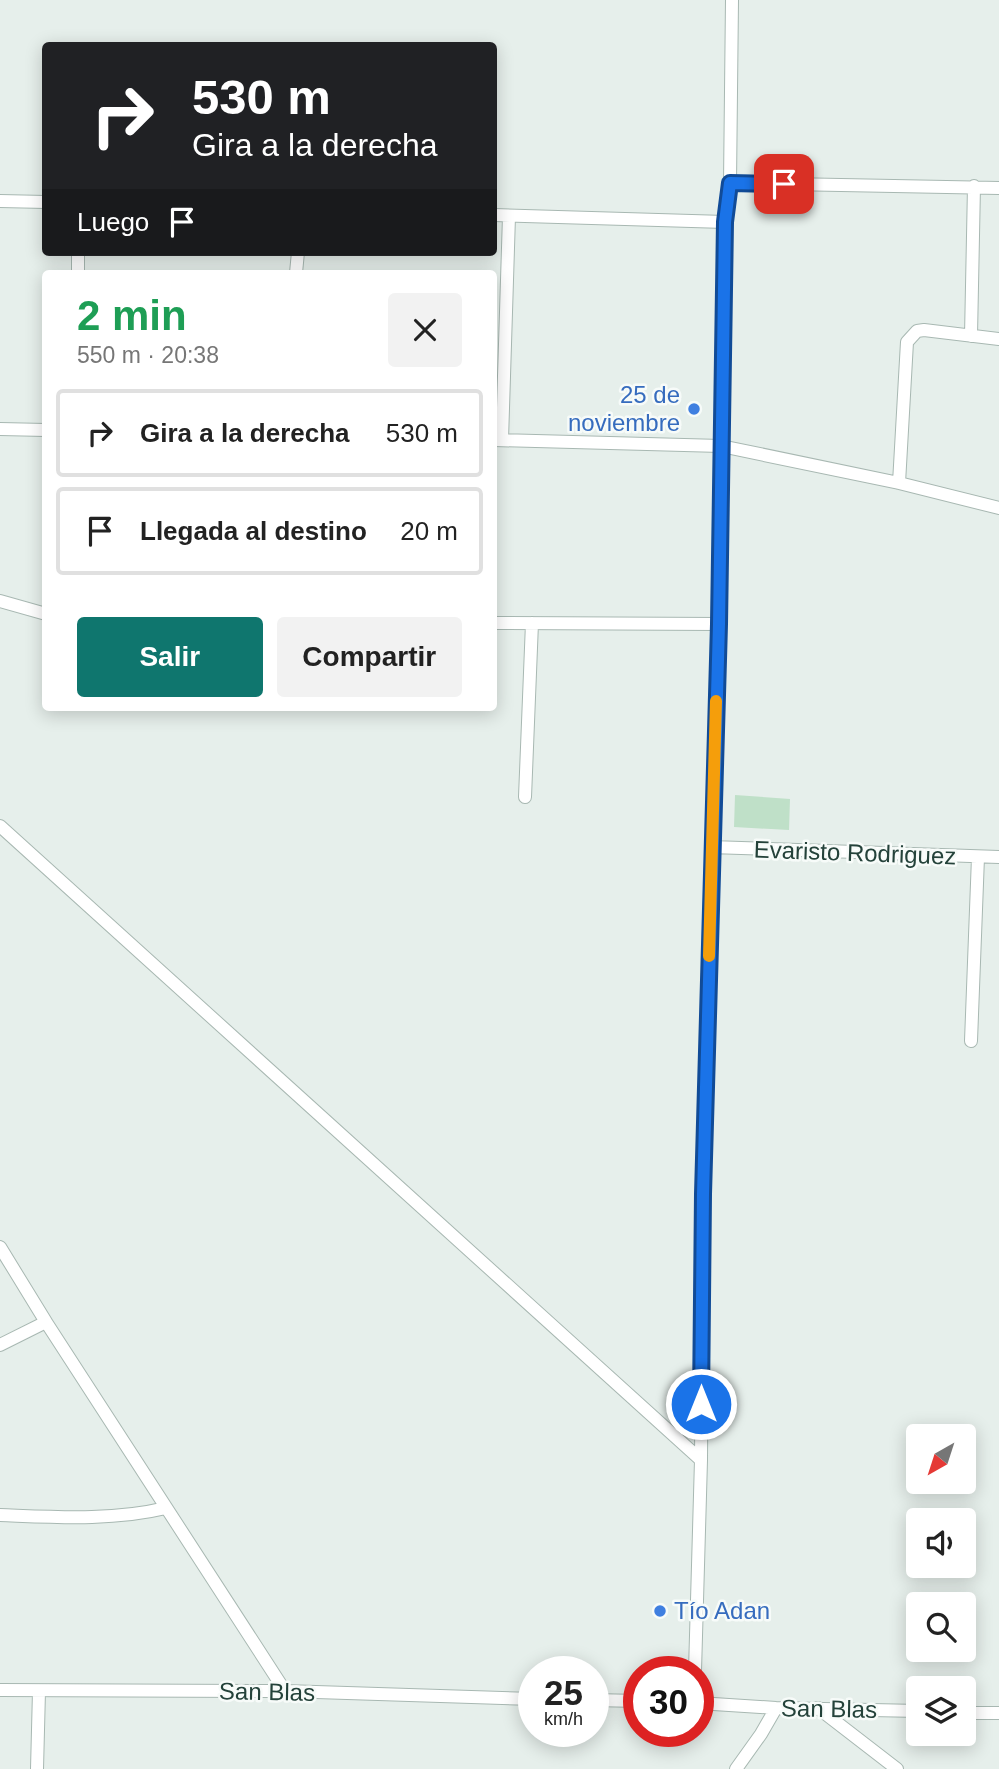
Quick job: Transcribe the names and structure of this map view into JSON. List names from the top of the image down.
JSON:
{
  "streets": {
    "street": ["Evaristo Rodriguez", "San Blas"]
  },
  "places": ["25 de noviembre", "Tío Adan"],
  "north": "bottom left",
  "page": {
    "turn": ["530 m", "Gira a la derecha"],
    "then": "Luego",
    "heading": ["2 min", "550 m · 20:38"],
    "list": [
      {
        "name": "Gira a la derecha",
        "value": "530 m"
      },
      {
        "name": "Llegada al destino",
        "value": "20 m"
      }
    ],
    "buttons": ["Salir", "Compartir"],
    "speed": "25 km/h",
    "limit": "30"
  }
}
